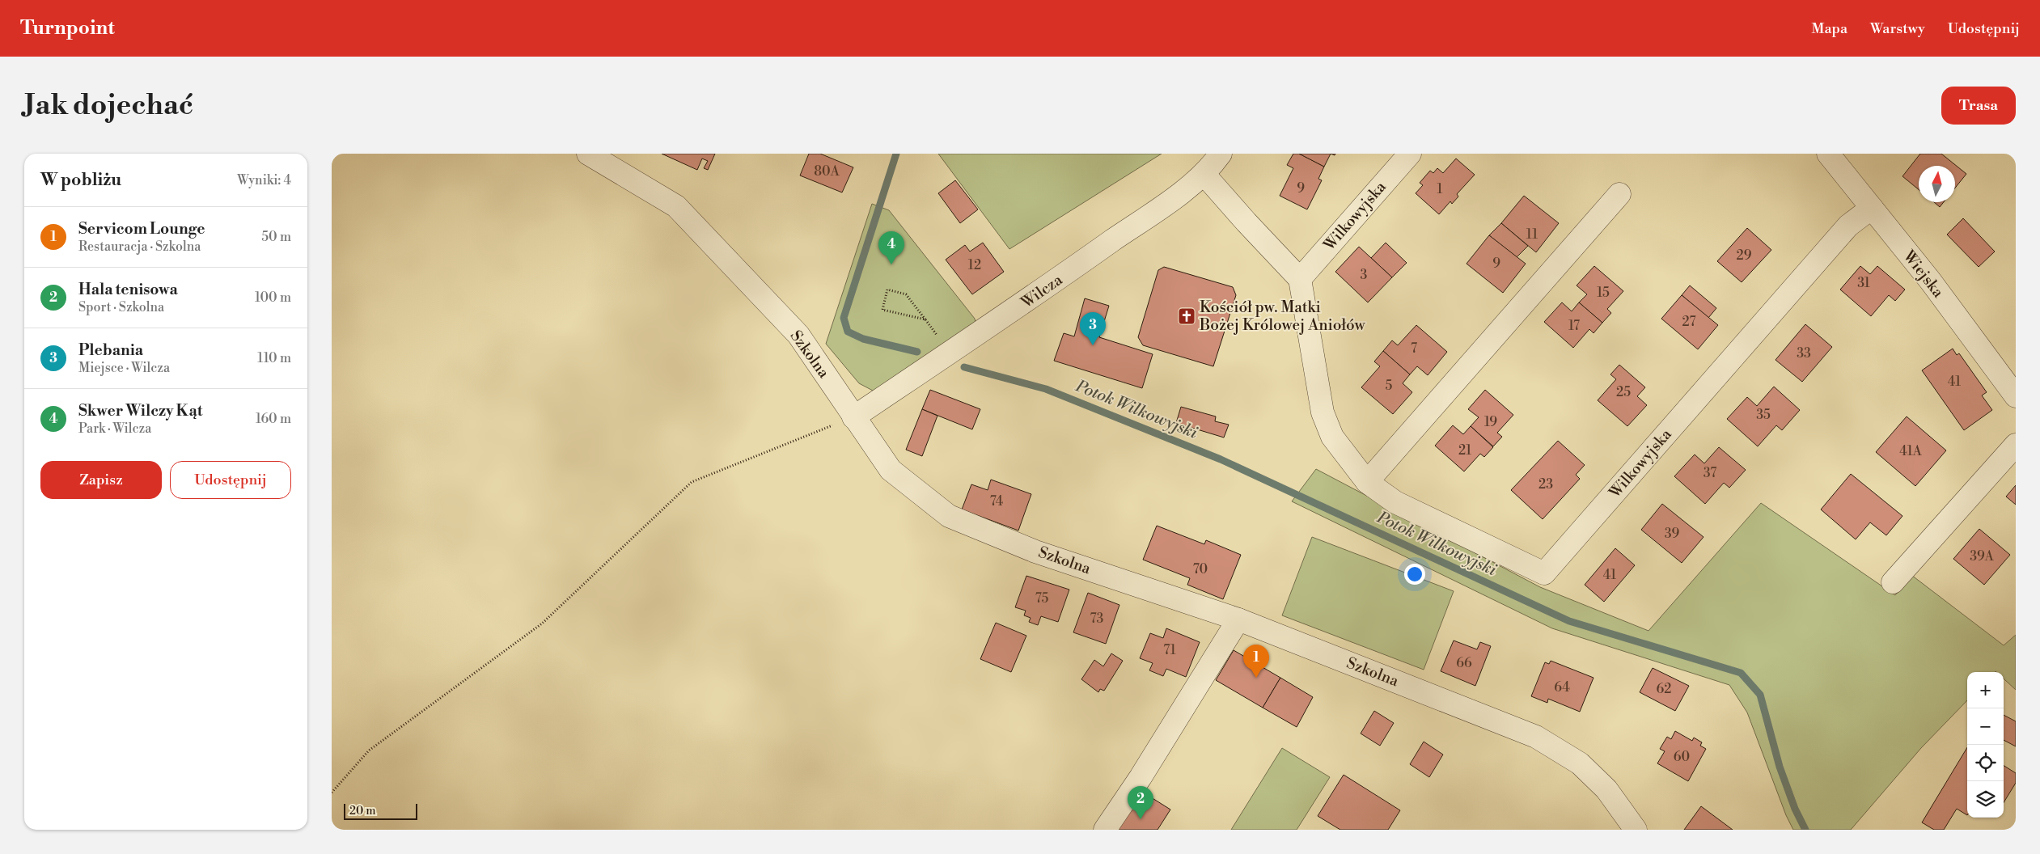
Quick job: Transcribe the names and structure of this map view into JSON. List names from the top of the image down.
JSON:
{
  "streets": {
    "street": [
      "Wilkowyjska",
      "Wiejska",
      "Wilcza",
      "Szkolna"
    ]
  },
  "crossings": [
    ["Wilkowyjska", "Wiejska"],
    ["Wilcza", "Szkolna"]
  ],
  "water": ["Potok Wilkowyjski"],
  "places": {
    "church": ["Kościół pw. Matki Bożej Królowej Aniołów"]
  },
  "house_numbers": [
    "80A",
    "9",
    "1",
    "11",
    "29",
    "9",
    "12",
    "3",
    "31",
    "15",
    "27",
    "17",
    "7",
    "33",
    "41",
    "5",
    "25",
    "35",
    "19",
    "21",
    "41A",
    "37",
    "23",
    "74",
    "39",
    "39A",
    "70",
    "41",
    "75",
    "73",
    "71",
    "66",
    "64",
    "62",
    "60"
  ],
  "scale_bar": "20 m",
  "north": "top",
  "page": {
    "header": "Turnpoint",
    "nav": ["Mapa", "Warstwy", "Udostępnij"],
    "buttons": [
      "Trasa",
      ["Zapisz", "Udostępnij"]
    ],
    "title": "Jak dojechać",
    "heading": ["W pobliżu", "Wyniki: 4"],
    "list": [
      {
        "mark": "1",
        "name": "Servicom Lounge",
        "note": "Restauracja · Szkolna",
        "value": "50 m"
      },
      {
        "mark": "2",
        "name": "Hala tenisowa",
        "note": "Sport · Szkolna",
        "value": "100 m"
      },
      {
        "mark": "3",
        "name": "Plebania",
        "note": "Miejsce · Wilcza",
        "value": "110 m"
      },
      {
        "mark": "4",
        "name": "Skwer Wilczy Kąt",
        "note": "Park · Wilcza",
        "value": "160 m"
      }
    ],
    "pins": [
      "4",
      "3",
      "1",
      "2"
    ],
    "map_buttons": ["+", "−"],
    "scale": "20 m"
  }
}
